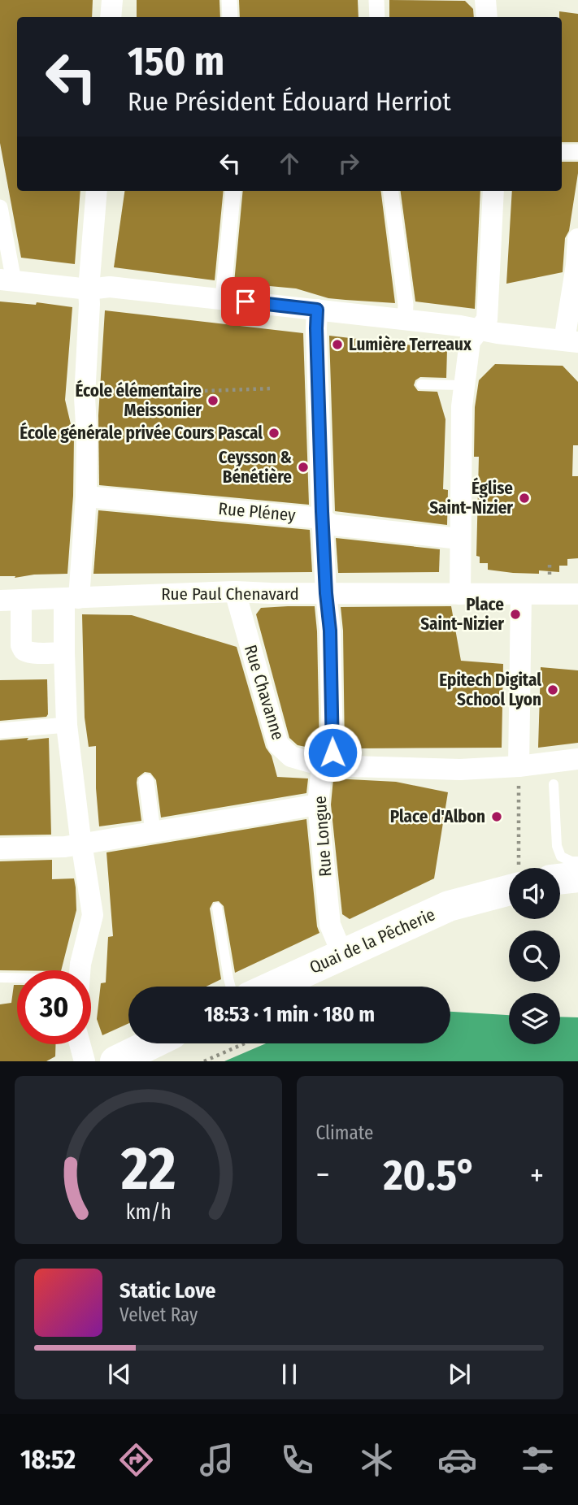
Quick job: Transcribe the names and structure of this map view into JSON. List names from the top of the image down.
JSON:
{
  "streets": {
    "main road": ["Quai de la Pêcherie"],
    "street": [
      "Rue Pléney",
      "Rue Paul Chenavard",
      "Rue Chavanne",
      "Rue Longue"
    ]
  },
  "crossings": [
    ["Rue Pléney", "Rue Longue"],
    ["Rue Paul Chenavard", "Rue Chavanne"],
    ["Rue Paul Chenavard", "Rue Longue"],
    ["Rue Chavanne", "Rue Longue"],
    ["Rue Longue", "Quai de la Pêcherie"]
  ],
  "places": [
    "Lumière Terreaux",
    "École élémentaire Meissonier",
    "École générale privée Cours Pascal",
    "Ceysson & Bénétière",
    "Église Saint-Nizier",
    "Place Saint-Nizier",
    "Epitech Digital School Lyon",
    "Place d'Albon"
  ],
  "page": {
    "turn": ["150 m", "Rue Président Édouard Herriot"],
    "limit": "30",
    "trip": "18:53 · 1 min · 180 m",
    "tile": "Climate",
    "heat": ["−", "20.5°", "+"],
    "song": ["Static Love", "Velvet Ray"],
    "tabs": "18:52",
    "gauge": ["22", "km/h"]
  }
}
